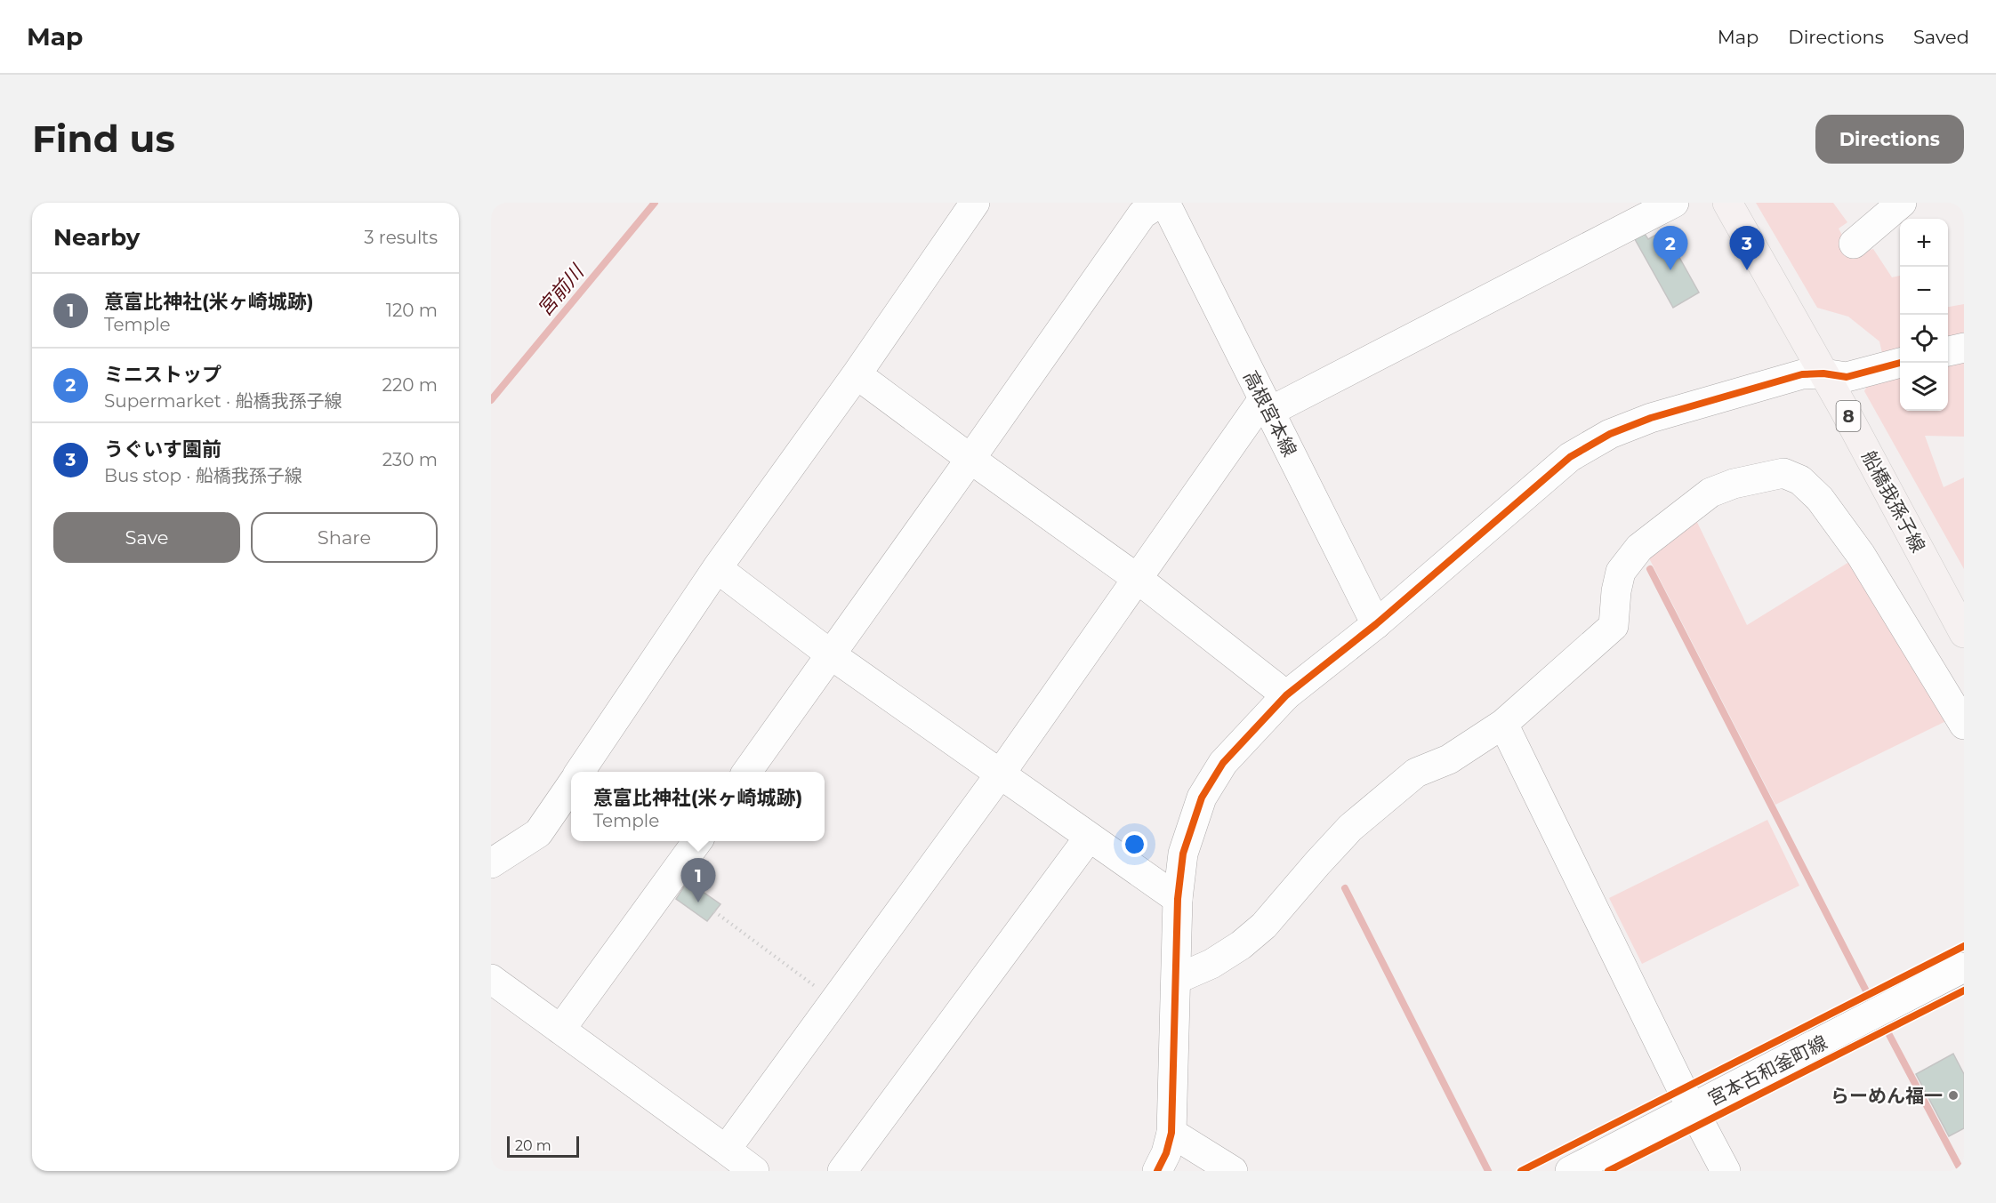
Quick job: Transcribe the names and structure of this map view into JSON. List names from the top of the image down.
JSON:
{
  "streets": {
    "main road": ["8", "船橋我孫子線"],
    "street": ["高根宮本線", "宮本古和釜町線"]
  },
  "water": ["宮前川"],
  "places": ["らーめん福一"],
  "scale_bar": "20 m",
  "page": {
    "header": "Map",
    "nav": ["Map", "Directions", "Saved"],
    "buttons": [
      "Directions",
      ["Save", "Share"]
    ],
    "title": "Find us",
    "heading": ["Nearby", "3 results"],
    "map_buttons": ["+", "−"],
    "pins": ["2", "3", "1"],
    "list": [
      {
        "mark": "1",
        "name": "意富比神社(米ヶ崎城跡)",
        "note": "Temple",
        "value": "120 m"
      },
      {
        "mark": "2",
        "name": "ミニストップ",
        "note": "Supermarket · 船橋我孫子線",
        "value": "220 m"
      },
      {
        "mark": "3",
        "name": "うぐいす園前",
        "note": "Bus stop · 船橋我孫子線",
        "value": "230 m"
      }
    ],
    "popup": ["意富比神社(米ヶ崎城跡)", "Temple"],
    "scale": "20 m"
  }
}
